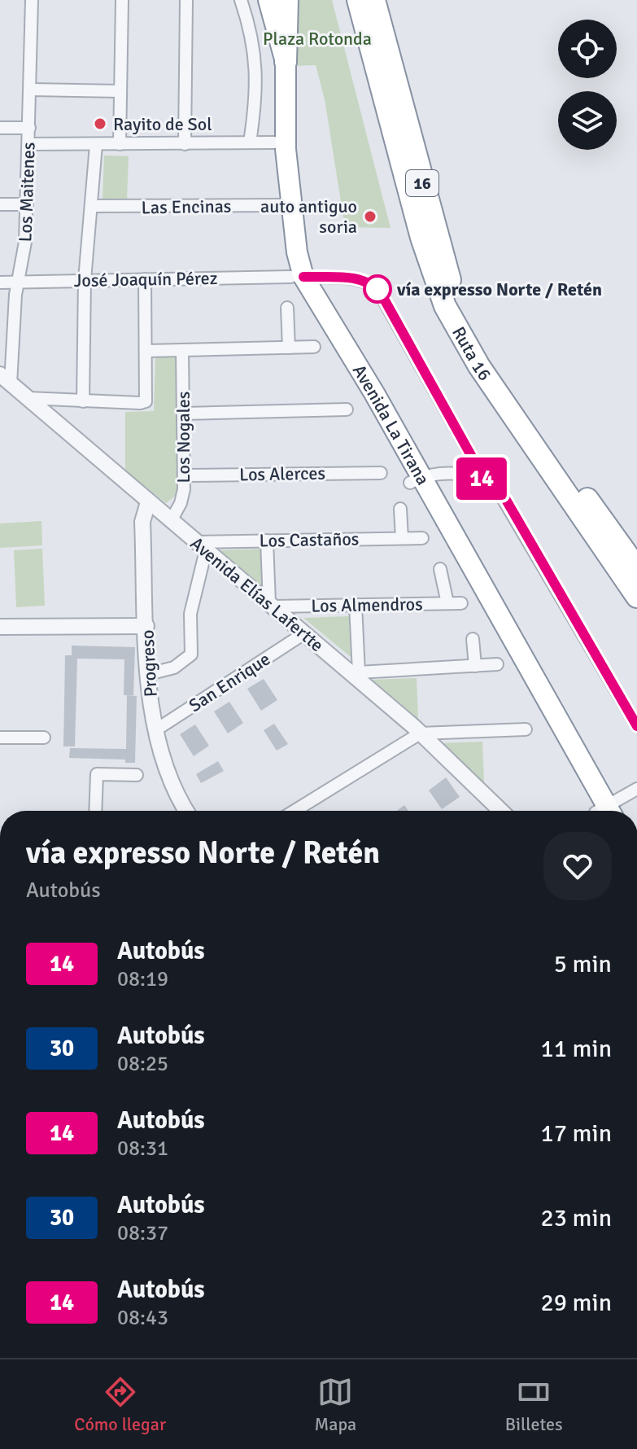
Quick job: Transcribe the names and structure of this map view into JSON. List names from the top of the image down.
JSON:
{
  "streets": {
    "highway": ["16", "Ruta 16", "Avenida La Tirana"],
    "street": [
      "Los Maitenes",
      "Las Encinas",
      "José Joaquín Pérez",
      "Los Nogales",
      "Los Alerces",
      "Los Castaños",
      "Avenida Elías Lafertte",
      "Los Almendros",
      "Progreso",
      "San Enrique"
    ]
  },
  "crossings": [
    ["Los Maitenes", "José Joaquín Pérez"],
    ["Los Maitenes", "Avenida Elías Lafertte"],
    ["Las Encinas", "Avenida La Tirana"],
    ["José Joaquín Pérez", "Avenida La Tirana"],
    ["José Joaquín Pérez", "Los Nogales"],
    ["Los Nogales", "Los Alerces"],
    ["Los Nogales", "Avenida Elías Lafertte"],
    ["Los Castaños", "Avenida Elías Lafertte"],
    ["Avenida Elías Lafertte", "Los Almendros"],
    ["Avenida Elías Lafertte", "Progreso"],
    ["Avenida Elías Lafertte", "San Enrique"],
    ["Progreso", "San Enrique"]
  ],
  "parks": ["Plaza Rotonda"],
  "places": ["Rayito de Sol", "auto antiguo soria", "vía expresso Norte / Retén"],
  "lines": ["bus line 14"],
  "page": {
    "on_map": "14",
    "heading": ["vía expresso Norte / Retén", "Autobús"],
    "list": [
      {
        "mark": "14",
        "name": "Autobús",
        "note": "08:19",
        "value": "5 min"
      },
      {
        "mark": "30",
        "name": "Autobús",
        "note": "08:25",
        "value": "11 min"
      },
      {
        "mark": "14",
        "name": "Autobús",
        "note": "08:31",
        "value": "17 min"
      },
      {
        "mark": "30",
        "name": "Autobús",
        "note": "08:37",
        "value": "23 min"
      },
      {
        "mark": "14",
        "name": "Autobús",
        "note": "08:43",
        "value": "29 min"
      }
    ],
    "tabs": ["Cómo llegar", "Mapa", "Billetes"]
  }
}
